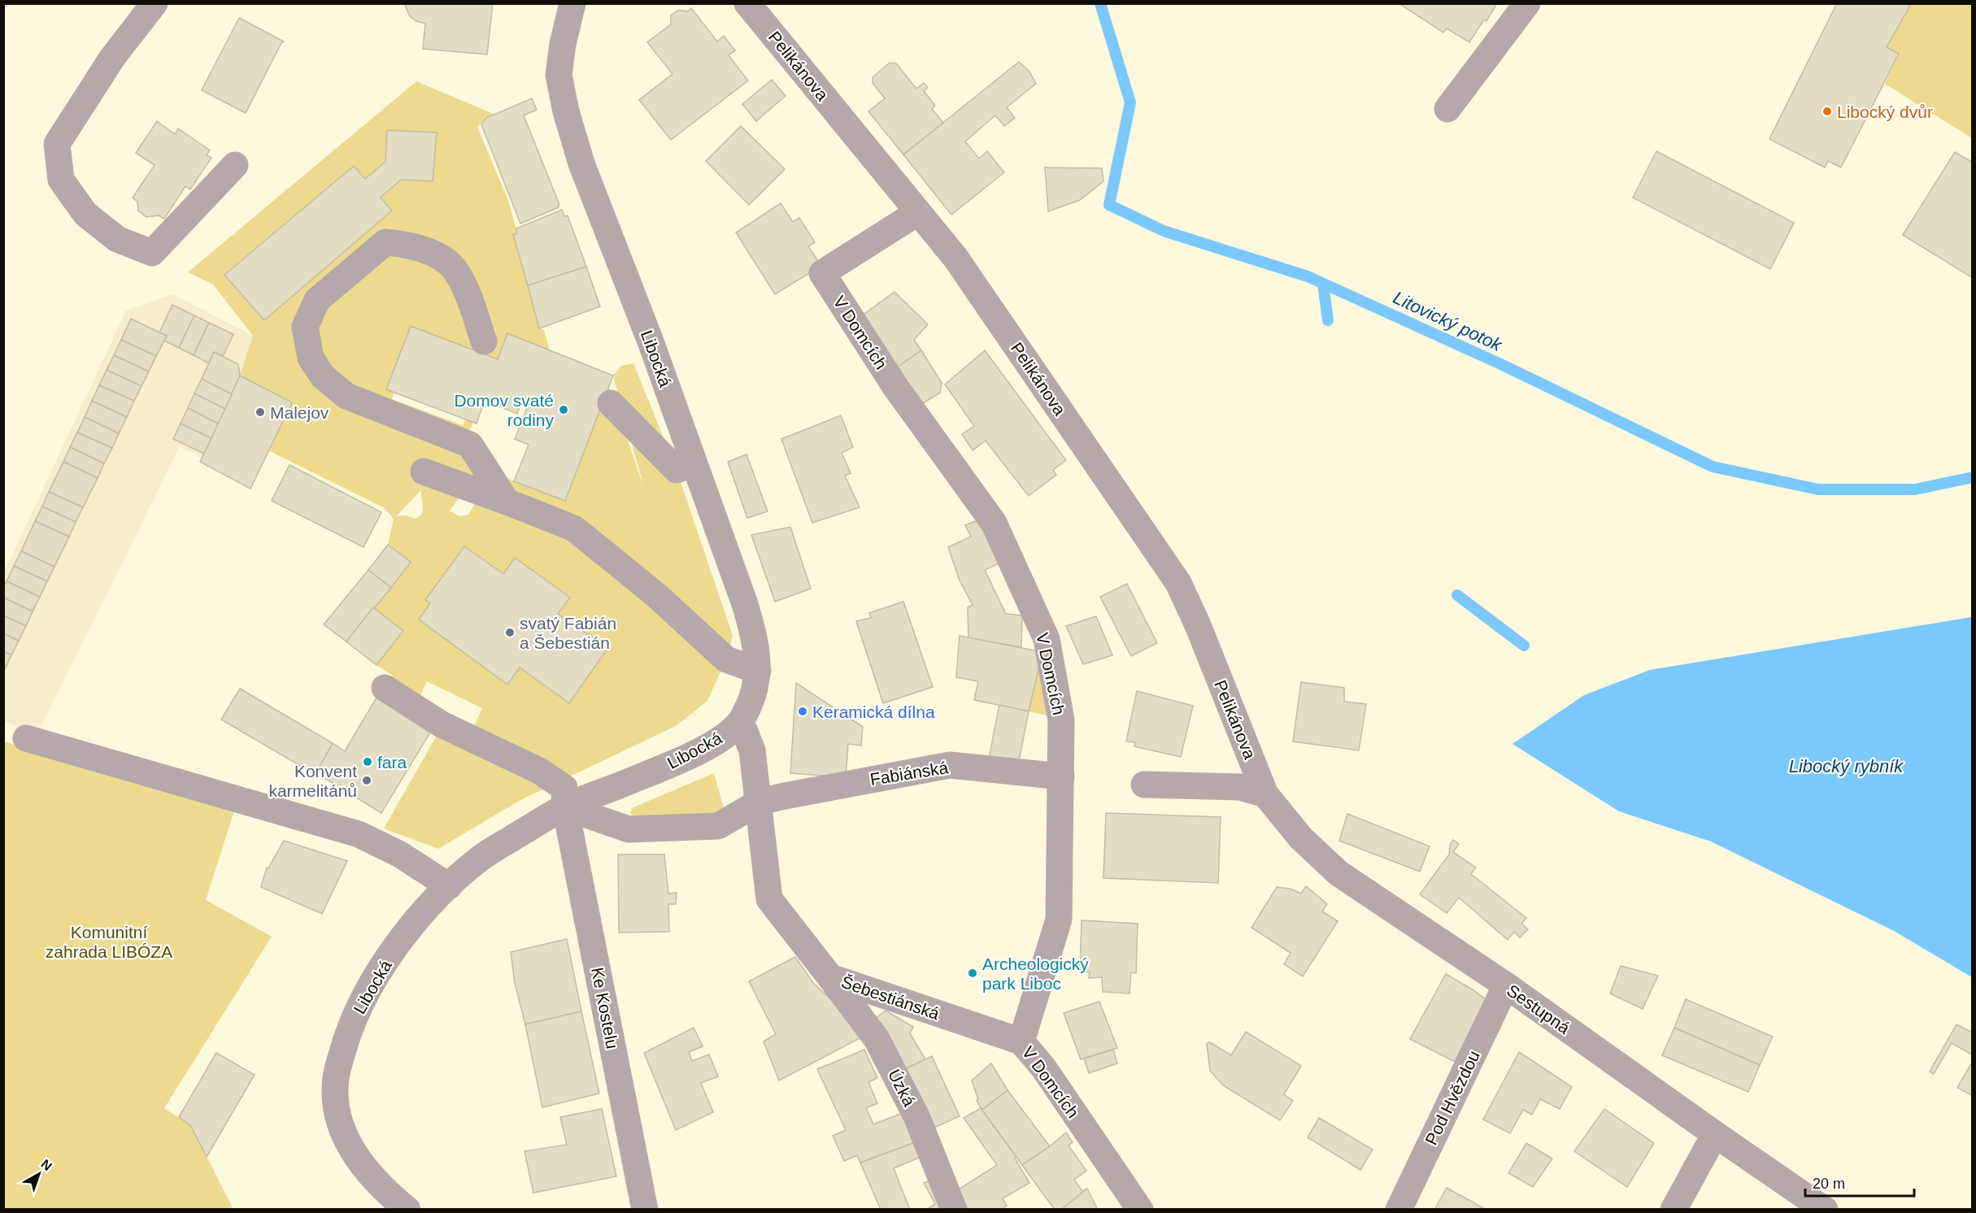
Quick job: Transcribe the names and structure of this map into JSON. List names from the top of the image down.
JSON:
{
  "streets": {
    "street": [
      "Pelikánova",
      "V Domcích",
      "Libocká",
      "Fabiánská",
      "Šebestiánská",
      "Ke Kostelu",
      "Sestupná",
      "Úzká",
      "Pod Hvězdou"
    ]
  },
  "crossings": [
    ["Pelikánova", "V Domcích"],
    ["Pelikánova", "Sestupná"],
    ["V Domcích", "Fabiánská"],
    ["V Domcích", "Šebestiánská"],
    ["Libocká", "Fabiánská"],
    ["Libocká", "Šebestiánská"],
    ["Libocká", "Ke Kostelu"],
    ["Fabiánská", "Šebestiánská"],
    ["Fabiánská", "Ke Kostelu"],
    ["Šebestiánská", "Úzká"],
    ["Sestupná", "Pod Hvězdou"]
  ],
  "water": ["Litovický potok", "Libocký rybník"],
  "parks": ["Komunitní zahrada LIBÓZA"],
  "places": [
    "Libocký dvůr",
    "Domov svaté rodiny",
    "Malejov",
    "svatý Fabián a Šebestián",
    "Keramická dílna",
    "fara",
    "Konvent karmelitánů",
    "Archeologický park Liboc"
  ],
  "scale_bar": "20 m",
  "north": "top right"
}
